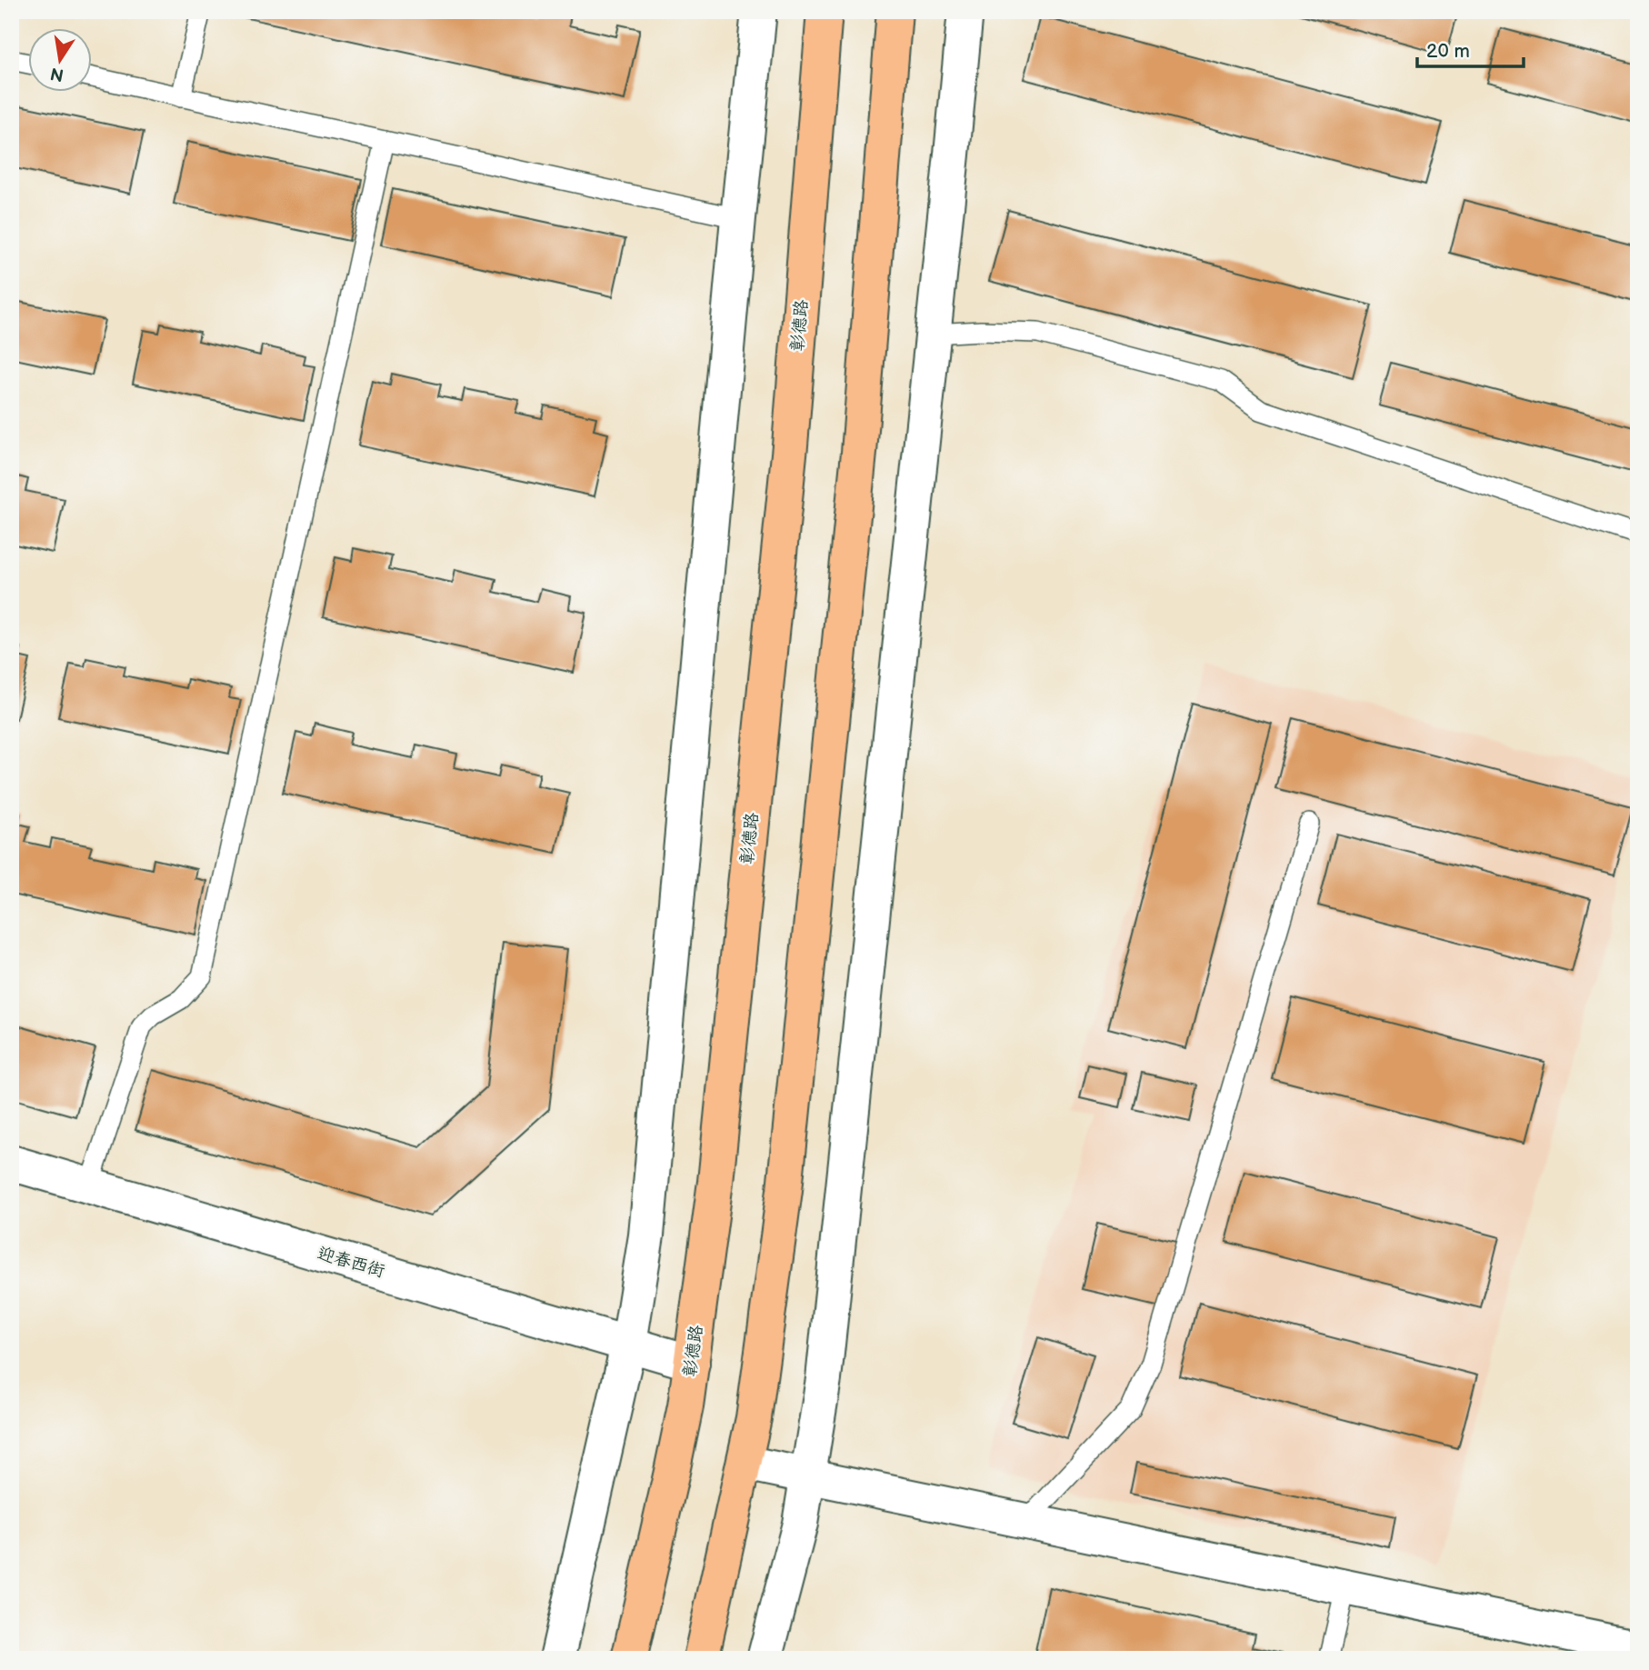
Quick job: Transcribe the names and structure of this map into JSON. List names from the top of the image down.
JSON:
{
  "streets": {
    "main road": ["彰德路"],
    "street": ["迎春西街"]
  },
  "crossings": [
    ["彰德路", "迎春西街"]
  ],
  "scale_bar": "20 m",
  "north": "bottom"
}
